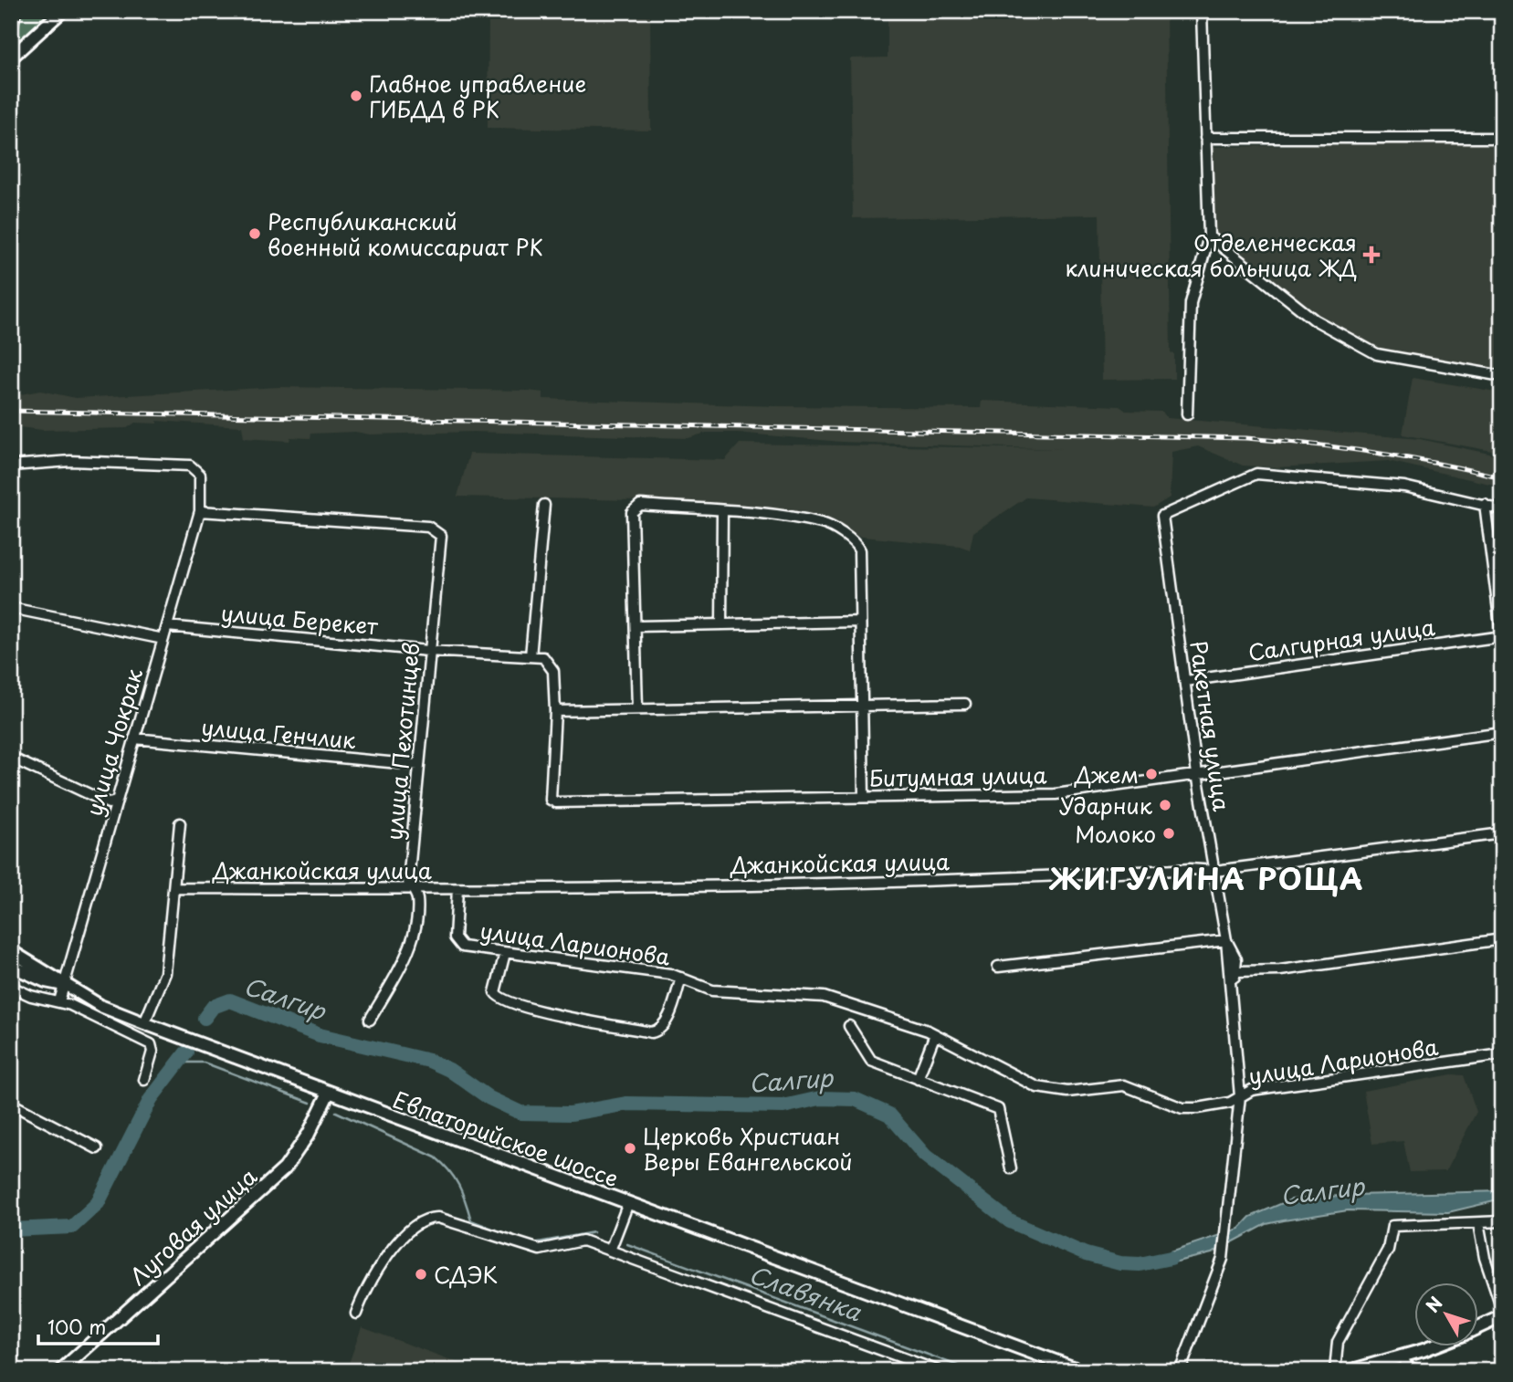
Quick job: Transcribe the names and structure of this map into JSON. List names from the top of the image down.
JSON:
{
  "streets": {
    "main road": ["Евпаторийское шоссе", "Луговая улица"],
    "street": [
      "улица Берекет",
      "Салгирная улица",
      "Ракетная улица",
      "улица Генчлик",
      "улица Пехотинцев",
      "улица Чокрак",
      "Битумная улица",
      "Джанкойская улица",
      "улица Ларионова"
    ]
  },
  "crossings": [
    ["улица Берекет", "улица Пехотинцев"],
    ["улица Берекет", "улица Чокрак"],
    ["улица Берекет", "Битумная улица"],
    ["Салгирная улица", "Ракетная улица"],
    ["Ракетная улица", "Битумная улица"],
    ["Ракетная улица", "Джанкойская улица"],
    ["Ракетная улица", "улица Ларионова"],
    ["улица Генчлик", "улица Пехотинцев"],
    ["улица Генчлик", "улица Чокрак"],
    ["улица Пехотинцев", "улица Чокрак"],
    ["улица Пехотинцев", "Джанкойская улица"],
    ["улица Чокрак", "Евпаторийское шоссе"],
    ["Джанкойская улица", "улица Ларионова"],
    ["Евпаторийское шоссе", "Луговая улица"]
  ],
  "districts": ["ЖИГУЛИНА РОЩА"],
  "water": ["Салгир", "Славянка"],
  "places": {
    "other": [
      "Главное управление ГИБДД в РК",
      "Республиканский военный комиссариат РК",
      "Джем",
      "Ударник",
      "Молоко",
      "Церковь Христиан Веры Евангельской",
      "СДЭК"
    ],
    "health": ["Отделенческая клиническая больница ЖД"]
  },
  "scale_bar": "100 m",
  "north": "top left"
}
